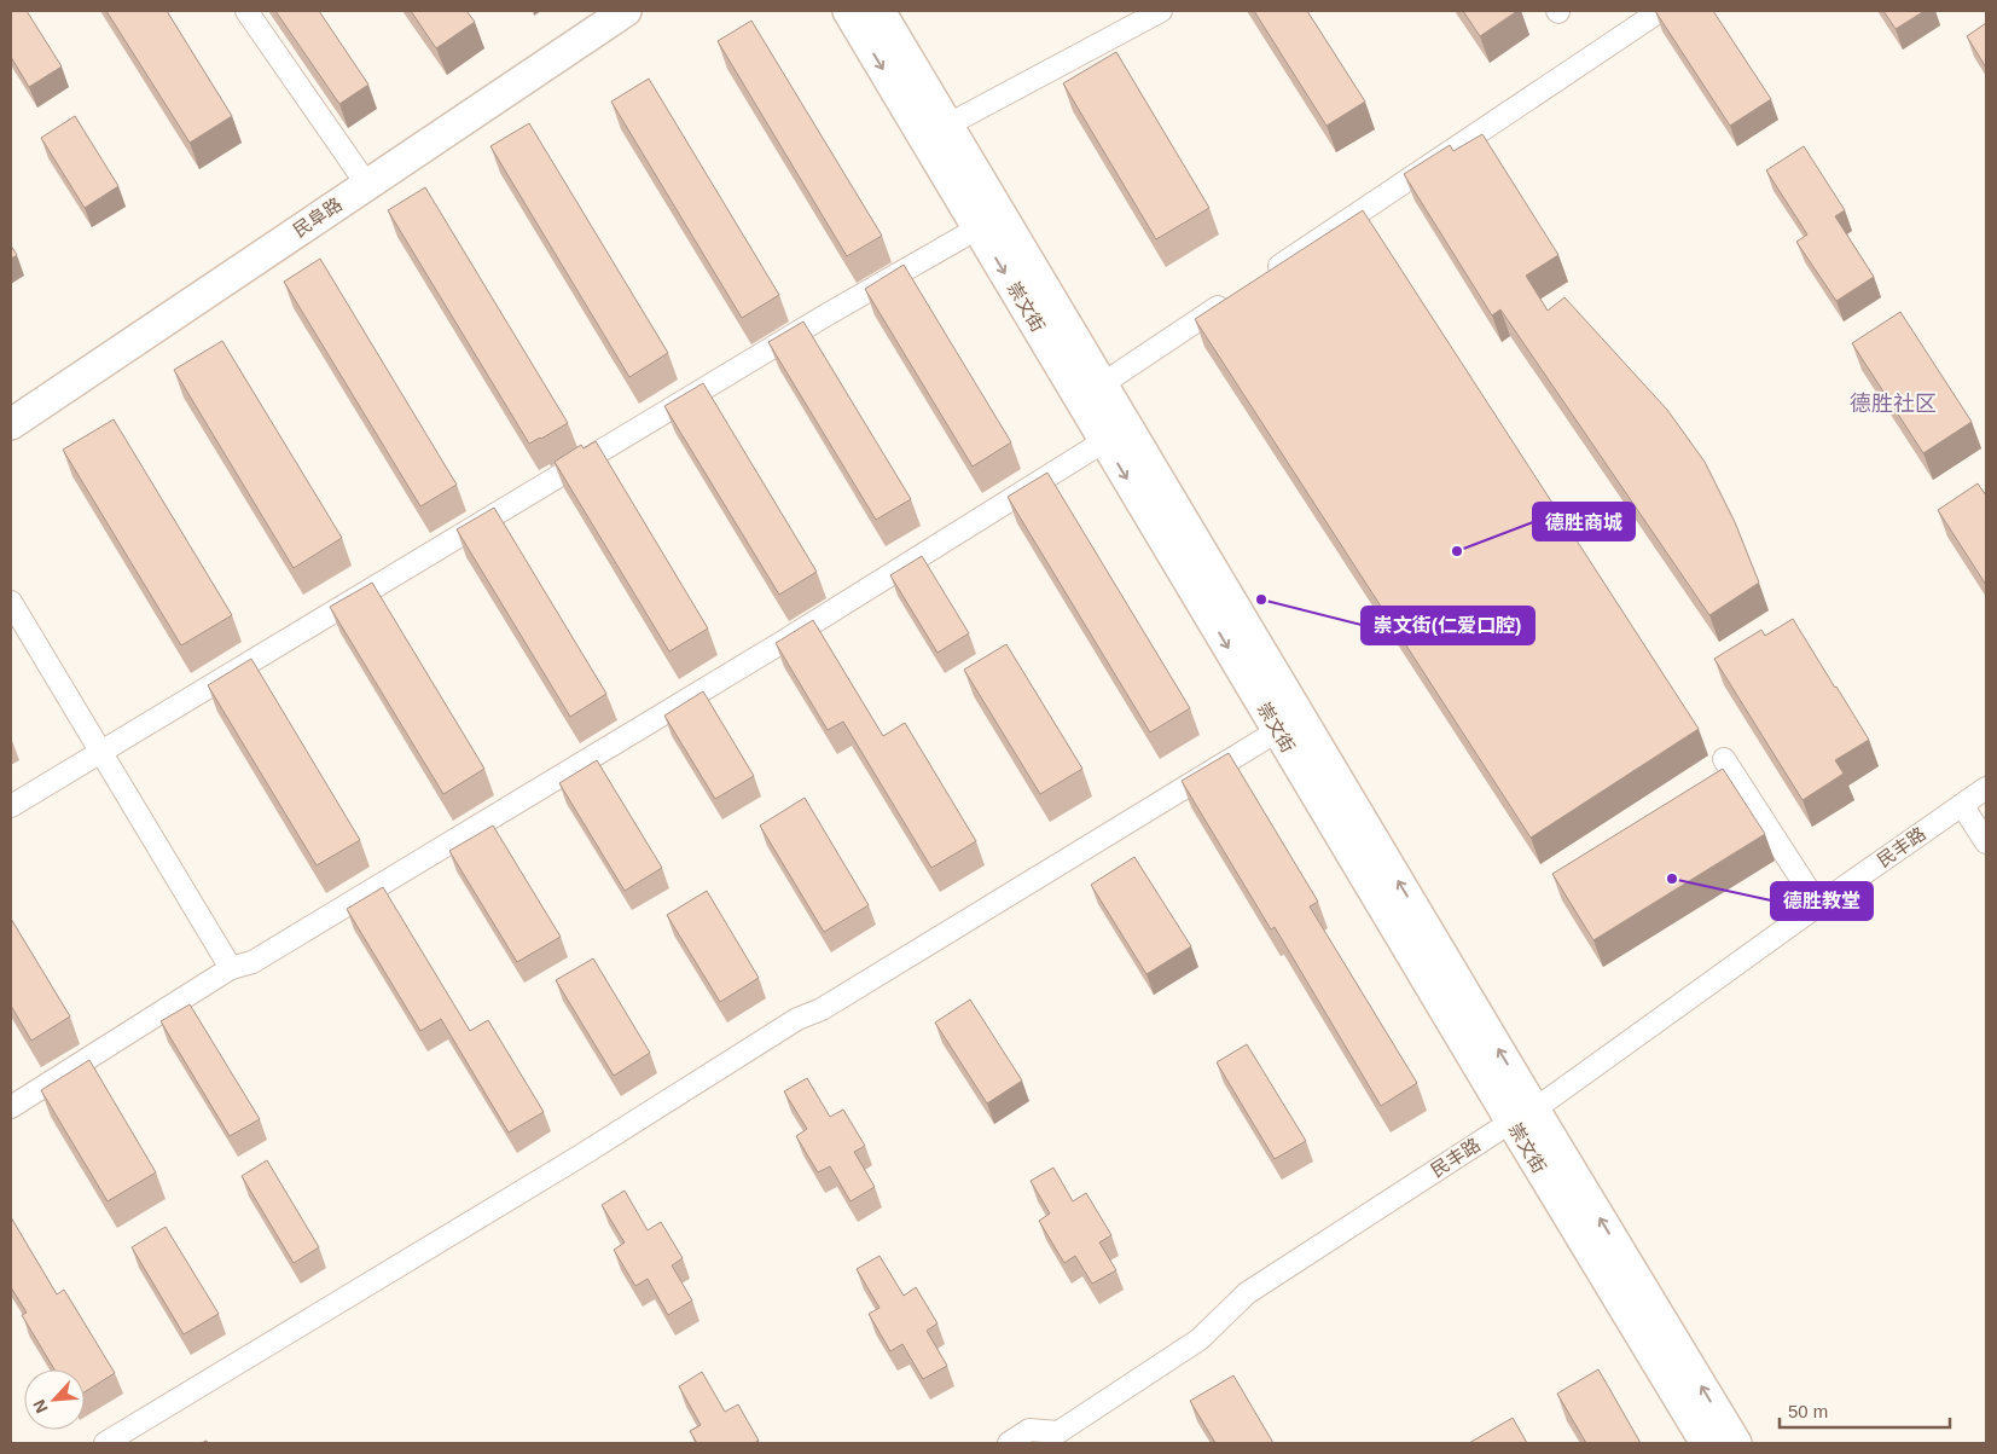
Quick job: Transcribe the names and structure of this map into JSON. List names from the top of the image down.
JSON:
{
  "streets": {
    "street": ["民阜路", "崇文街", "民丰路"]
  },
  "crossings": [
    ["崇文街", "民丰路"]
  ],
  "districts": ["德胜社区"],
  "places": ["德胜商城", "崇文街(仁爱口腔)", "德胜教堂"],
  "scale_bar": "50 m",
  "north": "bottom left"
}
